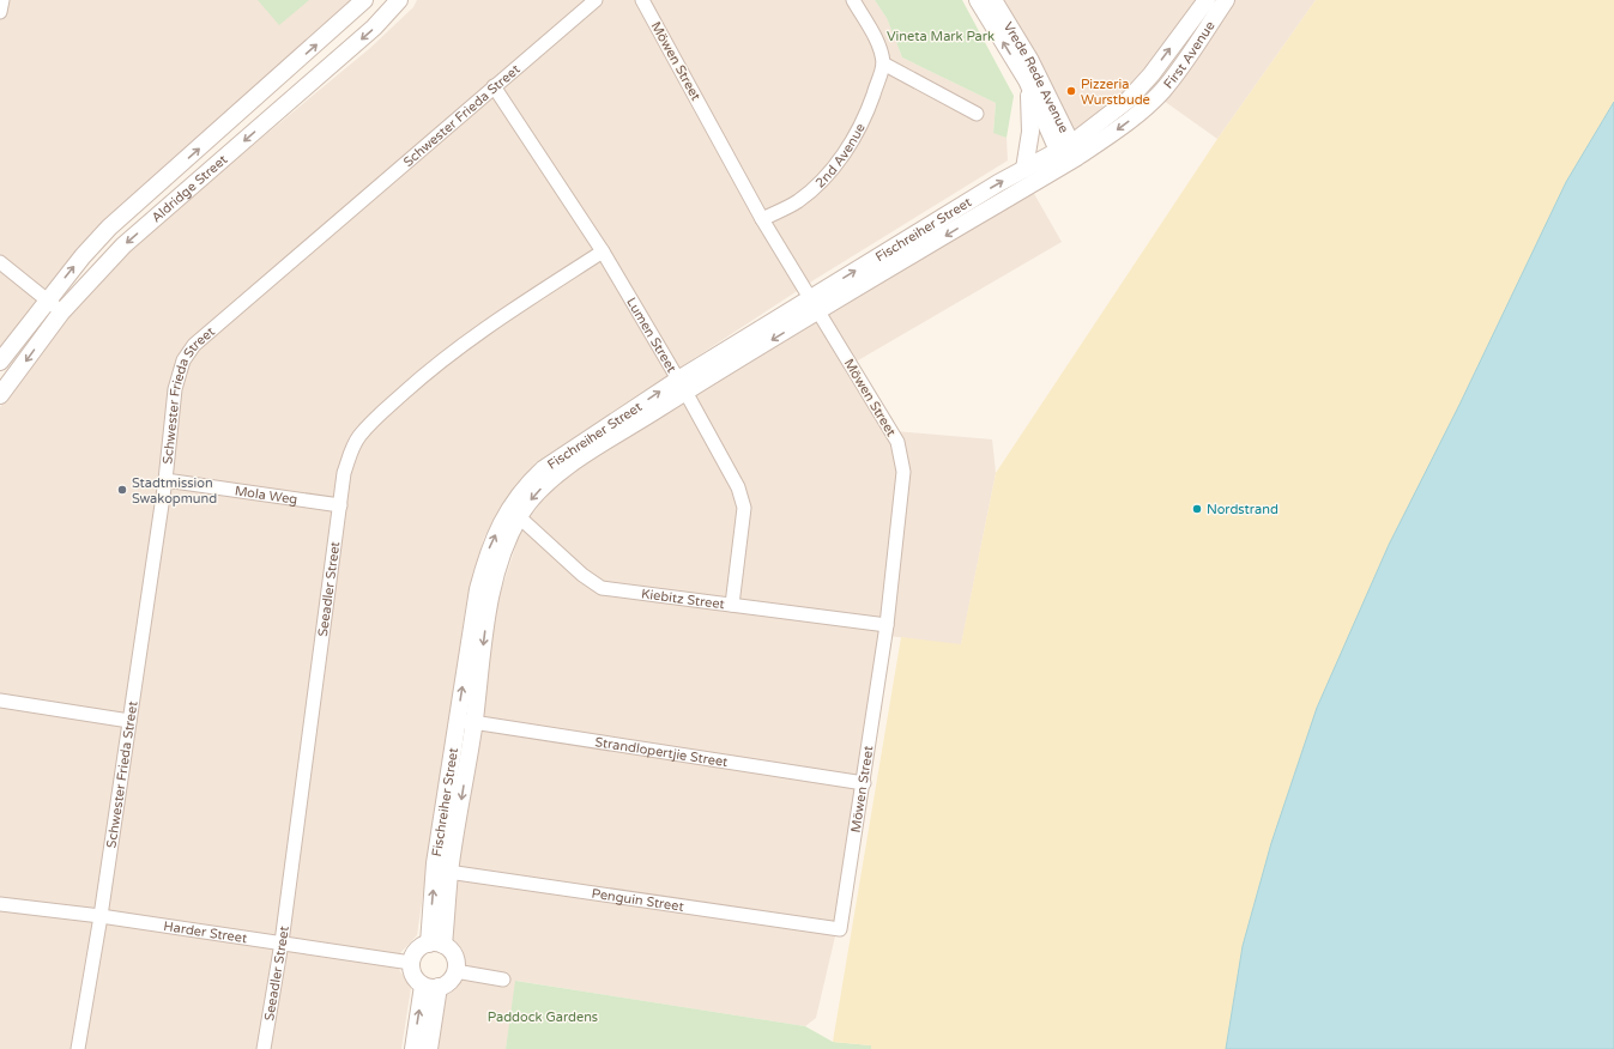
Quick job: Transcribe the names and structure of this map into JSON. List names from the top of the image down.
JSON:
{
  "streets": {
    "street": [
      "First Avenue",
      "Möwen Street",
      "Vrede Rede Avenue",
      "Schwester Frieda Street",
      "2nd Avenue",
      "Aldridge Street",
      "Fischreiher Street",
      "Lumen Street",
      "Mola Weg",
      "Seeadler Street",
      "Kiebitz Street",
      "Strandlopertjie Street",
      "Penguin Street",
      "Harder Street"
    ]
  },
  "crossings": [
    ["First Avenue", "Vrede Rede Avenue"],
    ["First Avenue", "Fischreiher Street"],
    ["Möwen Street", "2nd Avenue"],
    ["Möwen Street", "Fischreiher Street"],
    ["Möwen Street", "Kiebitz Street"],
    ["Möwen Street", "Strandlopertjie Street"],
    ["Möwen Street", "Penguin Street"],
    ["Vrede Rede Avenue", "Fischreiher Street"],
    ["Schwester Frieda Street", "Lumen Street"],
    ["Schwester Frieda Street", "Mola Weg"],
    ["Schwester Frieda Street", "Harder Street"],
    ["Fischreiher Street", "Lumen Street"],
    ["Fischreiher Street", "Kiebitz Street"],
    ["Fischreiher Street", "Strandlopertjie Street"],
    ["Fischreiher Street", "Penguin Street"],
    ["Fischreiher Street", "Harder Street"],
    ["Lumen Street", "Seeadler Street"],
    ["Lumen Street", "Kiebitz Street"],
    ["Mola Weg", "Seeadler Street"],
    ["Seeadler Street", "Harder Street"]
  ],
  "parks": ["Vineta Mark Park", "Paddock Gardens"],
  "places": ["Pizzeria Wurstbude", "Stadtmission Swakopmund", "Nordstrand"]
}
